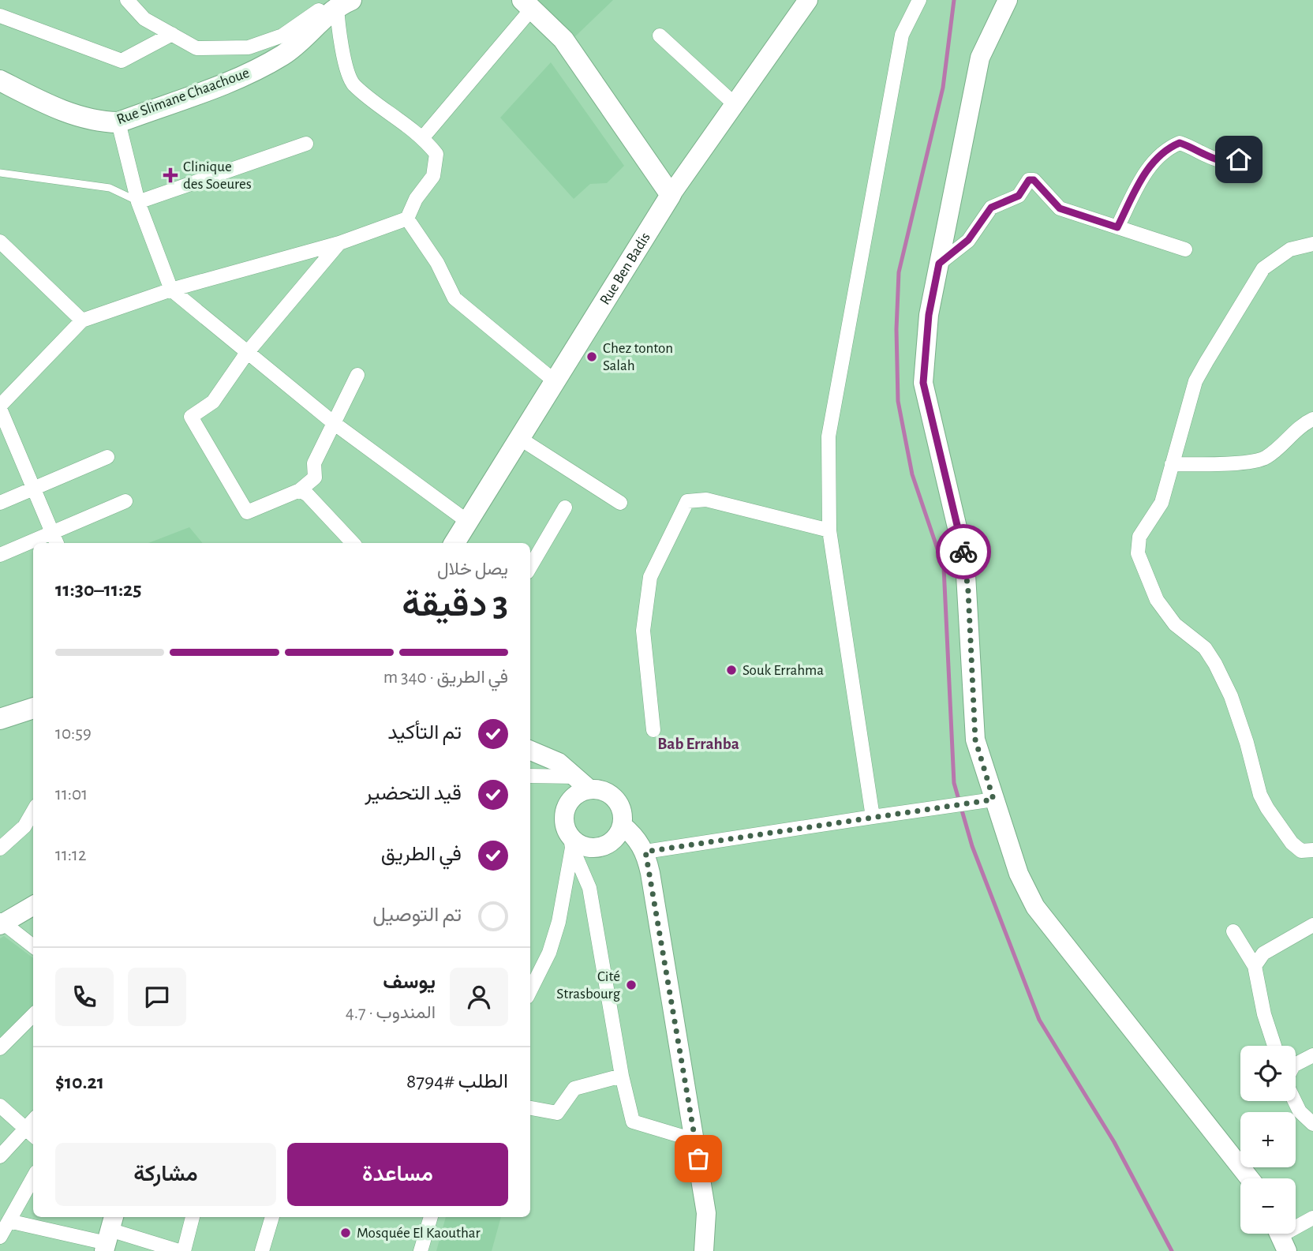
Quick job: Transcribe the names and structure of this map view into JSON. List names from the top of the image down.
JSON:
{
  "streets": {
    "main road": ["Rue Slimane Chaachoue", "Rue Ben Badis"]
  },
  "districts": ["Bab Errahba"],
  "places": {
    "health": ["Clinique des Soeures"],
    "other": [
      "Chez tonton Salah",
      "Souk Errahma",
      "Cité Strasbourg",
      "Mosquée El Kaouthar"
    ]
  },
  "page": {
    "heading": ["3 دقيقة", "يصل خلال", "11:25–11:30"],
    "panel": [
      "يوسف",
      "المندوب · 4.7",
      "الطلب #8794",
      "$10.21"
    ],
    "bar": "في الطريق · 340 m",
    "list": [
      ["تم التأكيد", "10:59"],
      ["قيد التحضير", "11:01"],
      ["في الطريق", "11:12"],
      "تم التوصيل"
    ],
    "map_buttons": ["+", "−"],
    "buttons": ["مساعدة", "مشاركة"]
  }
}
